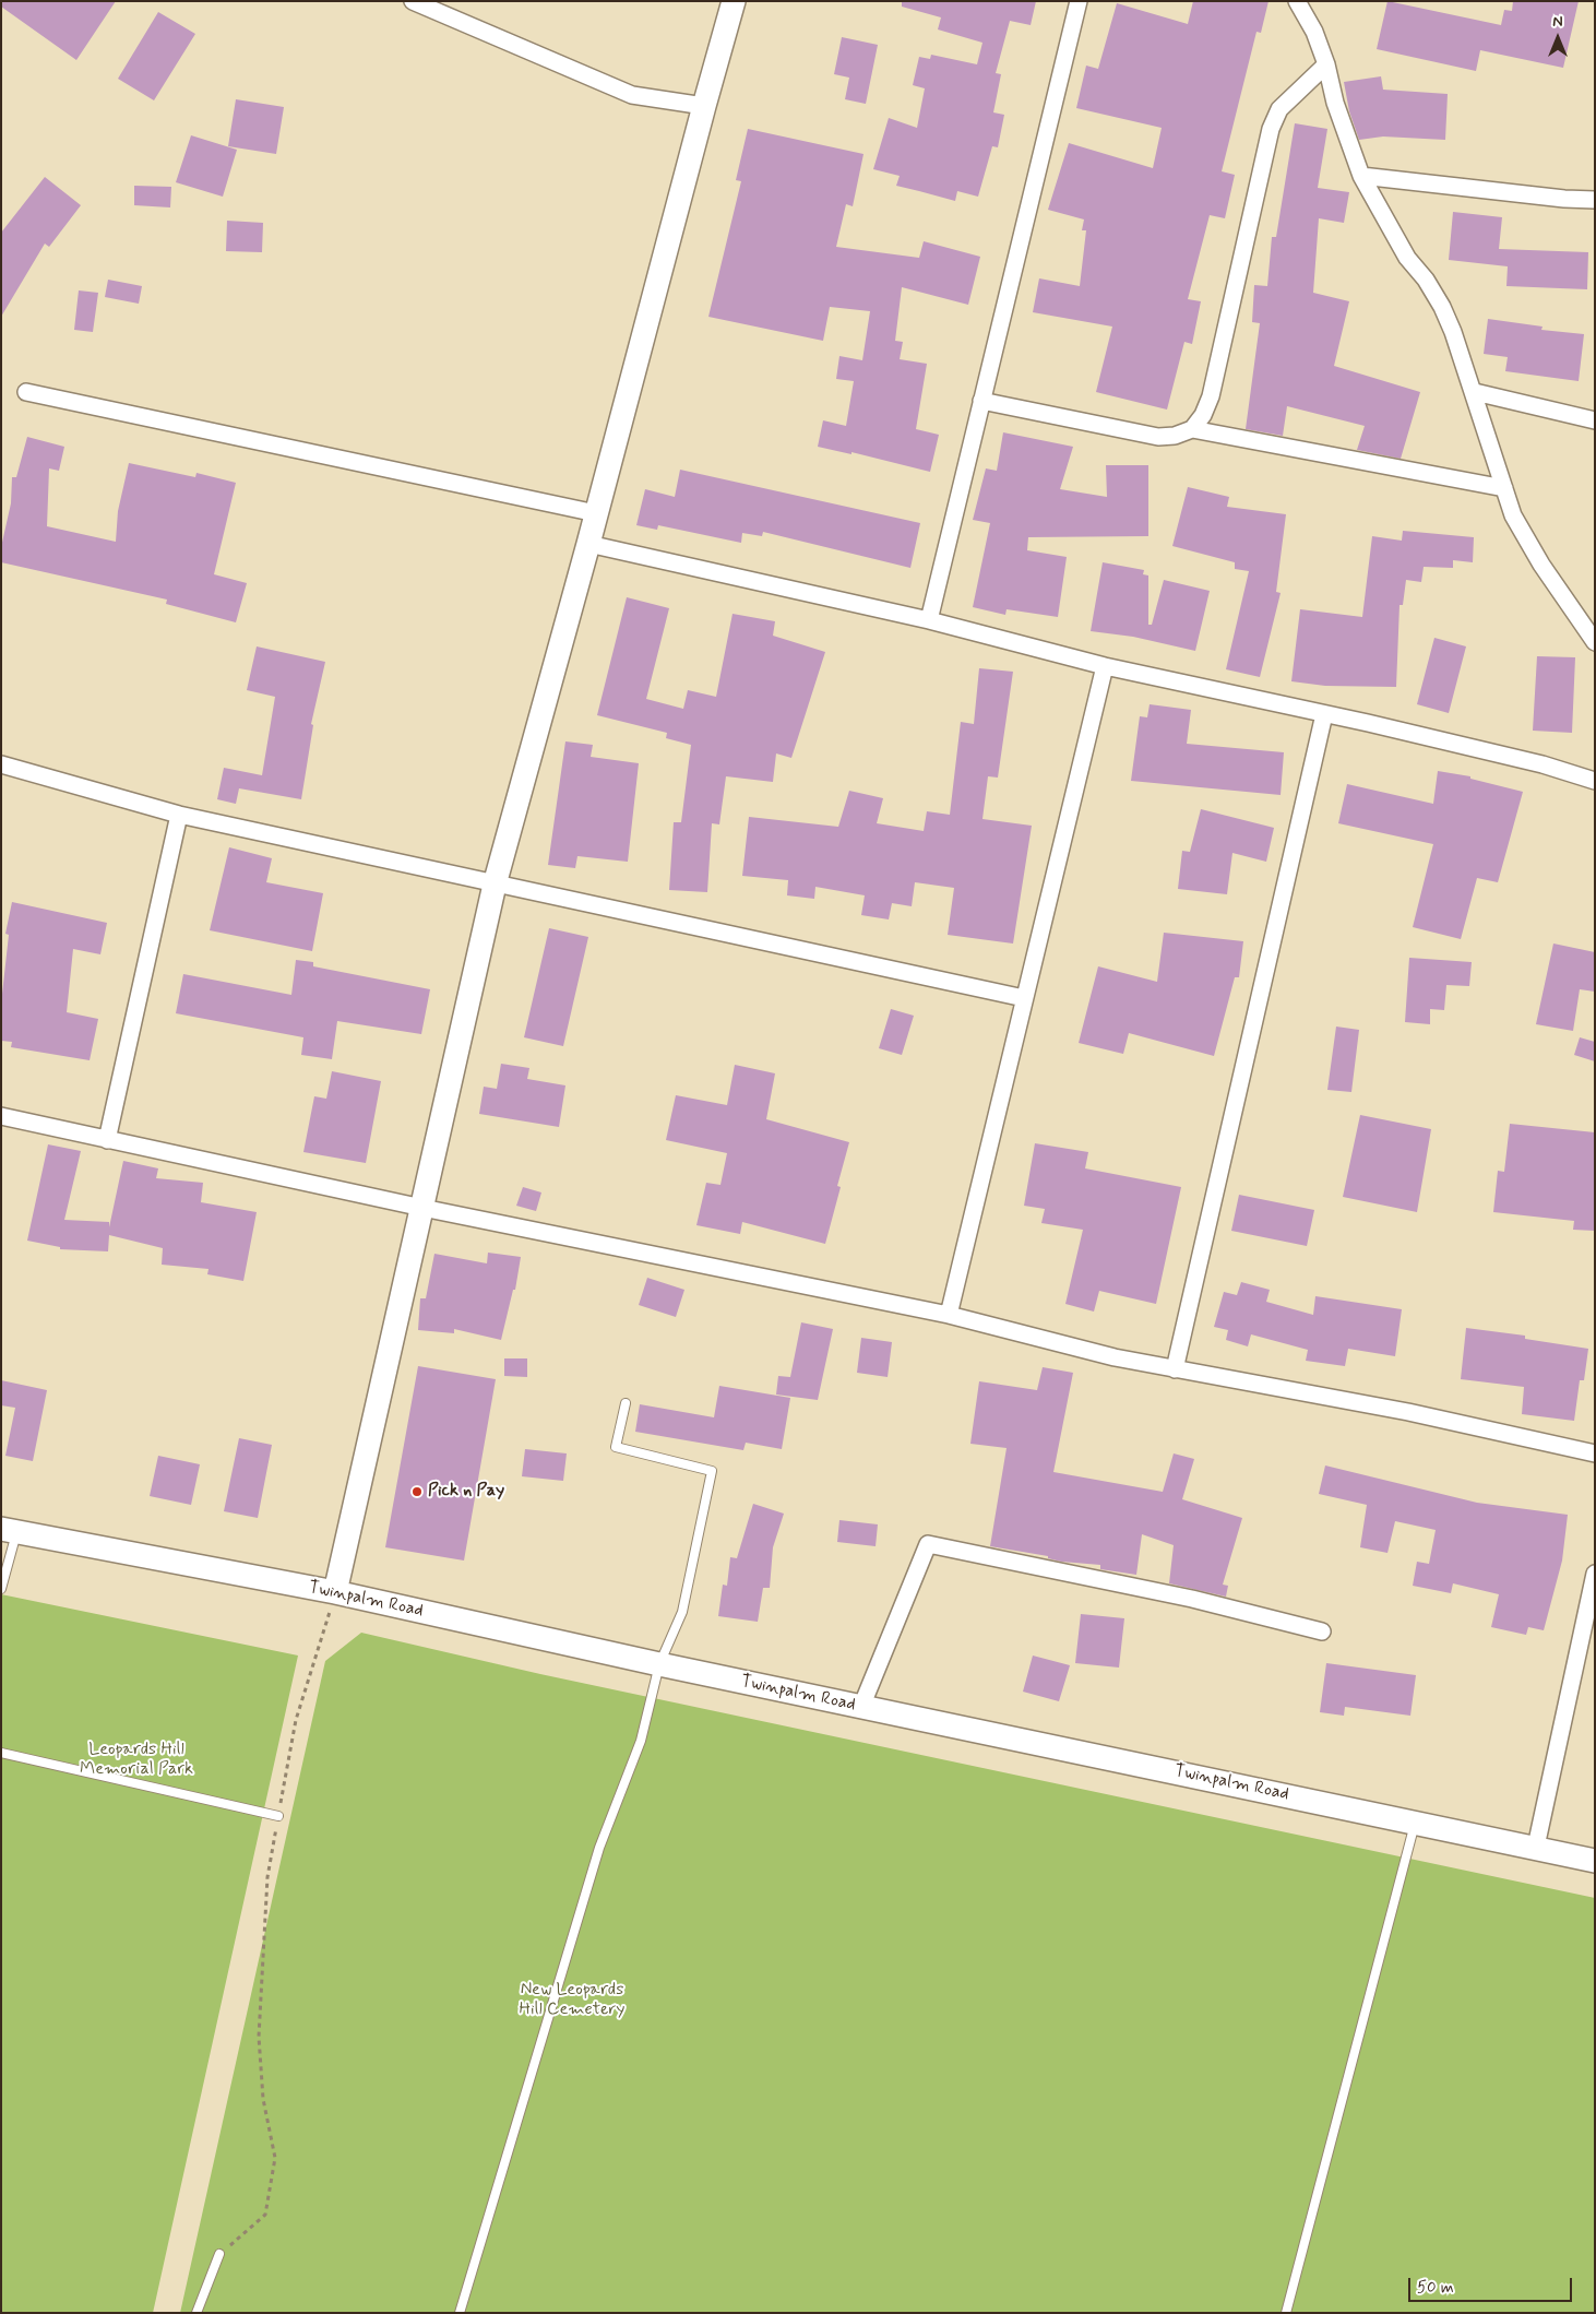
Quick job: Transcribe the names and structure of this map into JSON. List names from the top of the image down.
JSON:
{
  "streets": {
    "street": ["Twinpalm Road"]
  },
  "parks": ["Leopards Hill Memorial Park", "New Leopards Hill Cemetery"],
  "places": ["Pick n Pay"],
  "scale_bar": "50 m",
  "north": "top"
}
